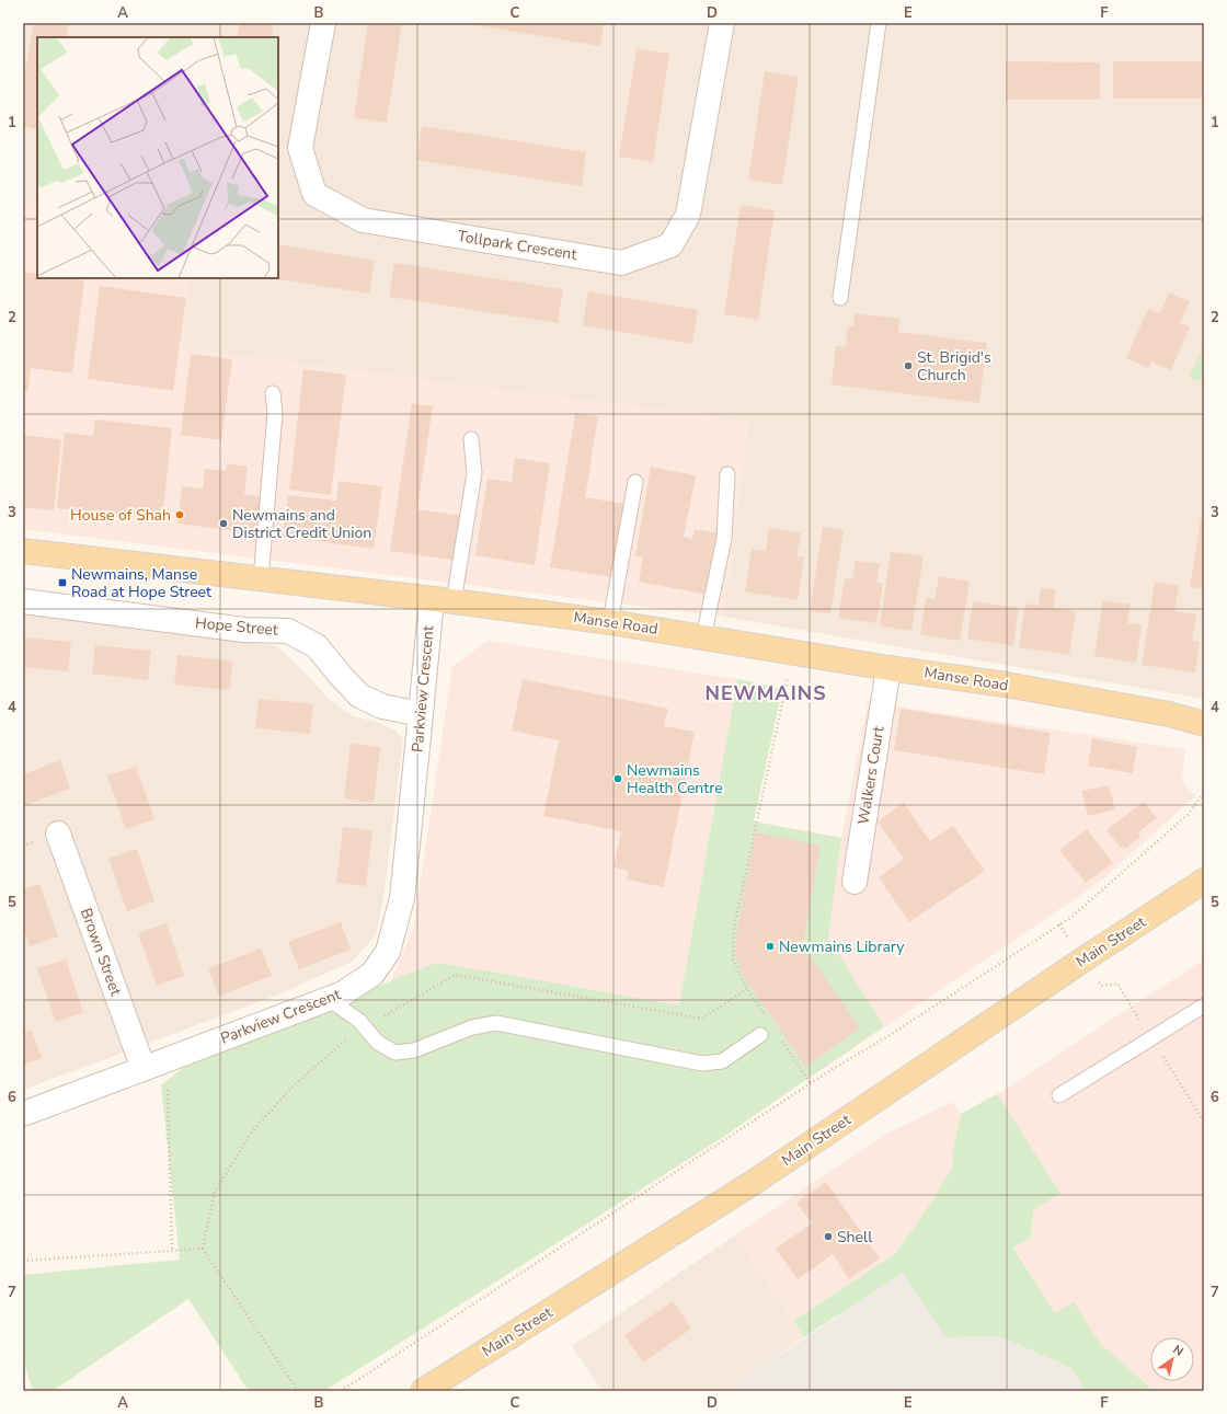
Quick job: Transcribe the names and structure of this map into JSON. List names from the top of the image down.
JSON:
{
  "streets": {
    "main road": ["Manse Road", "Main Street"],
    "street": [
      "Tollpark Crescent",
      "Hope Street",
      "Parkview Crescent",
      "Walkers Court",
      "Brown Street"
    ]
  },
  "crossings": [
    ["Manse Road", "Parkview Crescent"],
    ["Manse Road", "Walkers Court"],
    ["Hope Street", "Parkview Crescent"],
    ["Parkview Crescent", "Brown Street"]
  ],
  "districts": ["NEWMAINS"],
  "places": {
    "other": [
      "St. Brigid's Church",
      "House of Shah",
      "Newmains and District Credit Union",
      "Newmains Health Centre",
      "Newmains Library",
      "Shell"
    ],
    "transit": ["Newmains, Manse Road at Hope Street"]
  },
  "north": "top right",
  "grid": {
    "columns": [
      "A",
      "B",
      "C",
      "D",
      "E",
      "F"
    ],
    "rows": [
      "1",
      "2",
      "3",
      "4",
      "5",
      "6",
      "7"
    ]
  }
}
